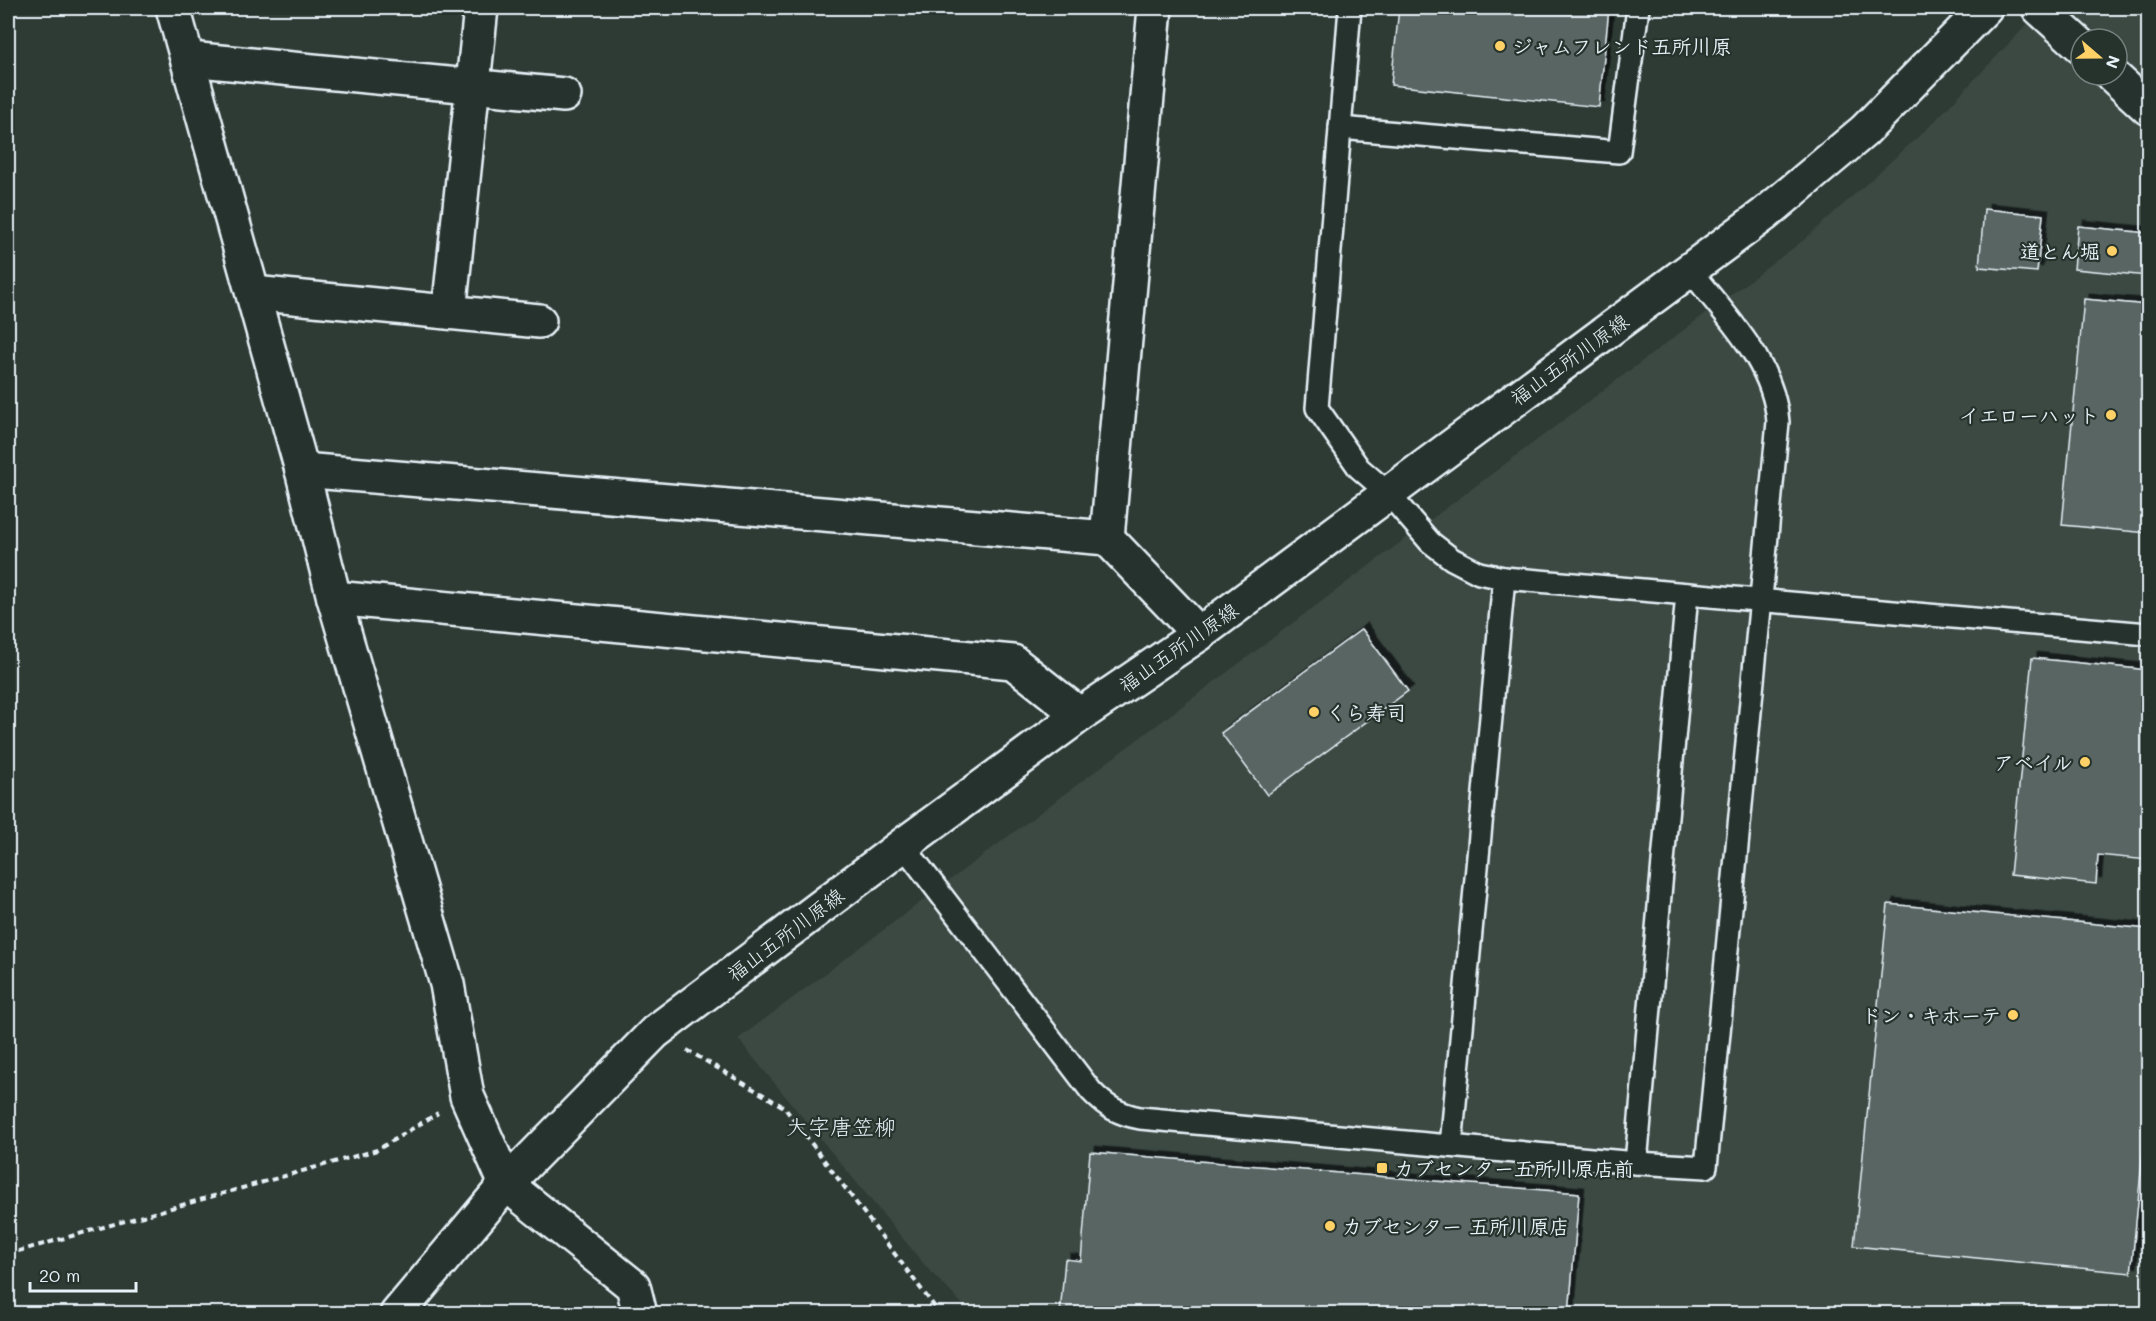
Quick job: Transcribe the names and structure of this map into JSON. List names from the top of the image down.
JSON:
{
  "streets": {
    "street": ["福山五所川原線"]
  },
  "districts": ["大字唐笠柳"],
  "places": {
    "other": [
      "ジャムフレンド五所川原",
      "道とん堀",
      "イエローハット",
      "くら寿司",
      "アベイル",
      "ドン・キホーテ",
      "カブセンター 五所川原店"
    ],
    "transit": ["カブセンター五所川原店前"]
  },
  "scale_bar": "20 m",
  "north": "right"
}
